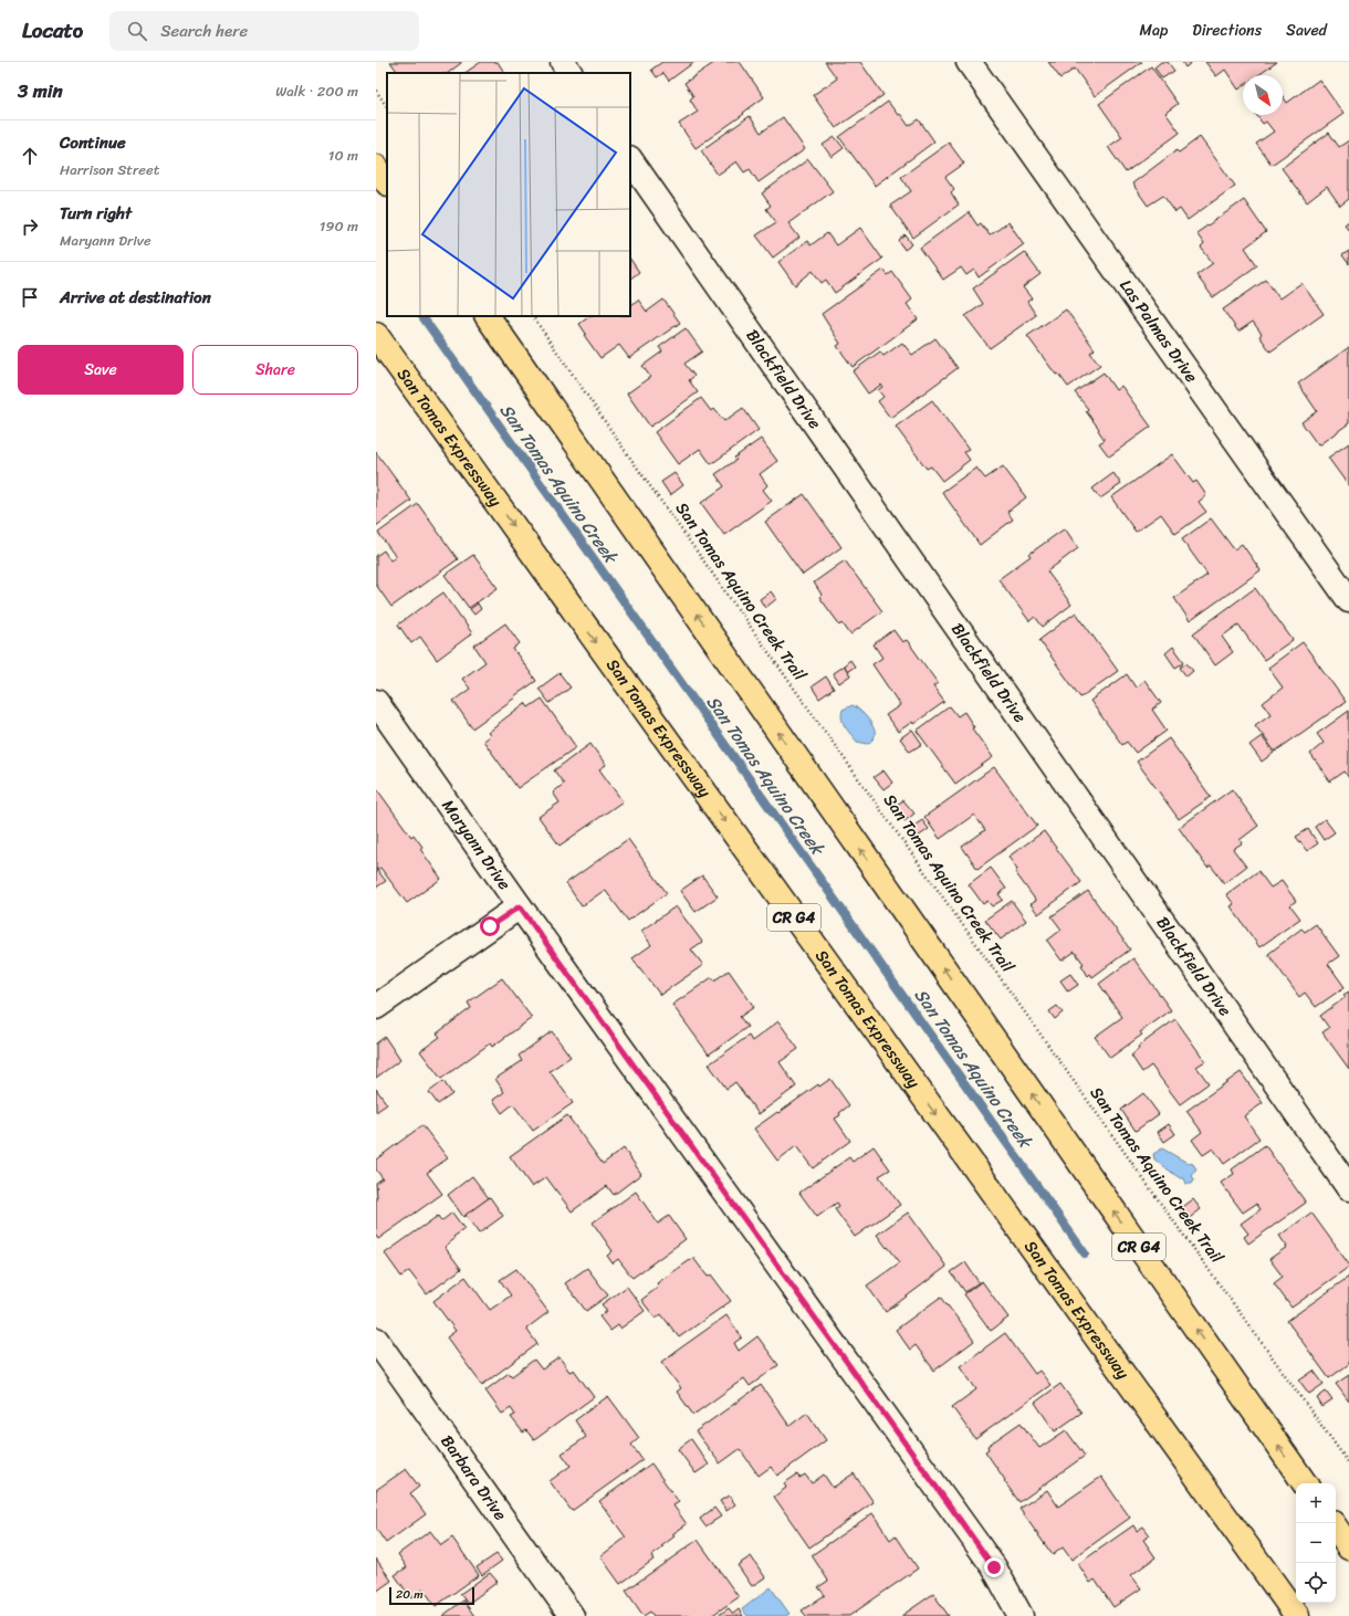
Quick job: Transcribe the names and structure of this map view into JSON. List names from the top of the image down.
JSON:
{
  "streets": {
    "highway": ["San Tomas Expressway", "CR G4"],
    "street": [
      "Las Palmas Drive",
      "Blackfield Drive",
      "Maryann Drive",
      "Barbara Drive"
    ],
    "path": ["San Tomas Aquino Creek Trail"]
  },
  "water": ["San Tomas Aquino Creek"],
  "scale_bar": "20 m",
  "north": "bottom right",
  "page": {
    "header": "Locato",
    "search": "Search here",
    "nav": ["Map", "Directions", "Saved"],
    "heading": ["3 min", "Walk · 200 m"],
    "list": [
      ["Continue", "Harrison Street", "10 m"],
      ["Turn right", "Maryann Drive", "190 m"],
      "Arrive at destination"
    ],
    "buttons": ["Save", "Share"],
    "map_buttons": ["+", "−"],
    "scale": "20 m"
  }
}
